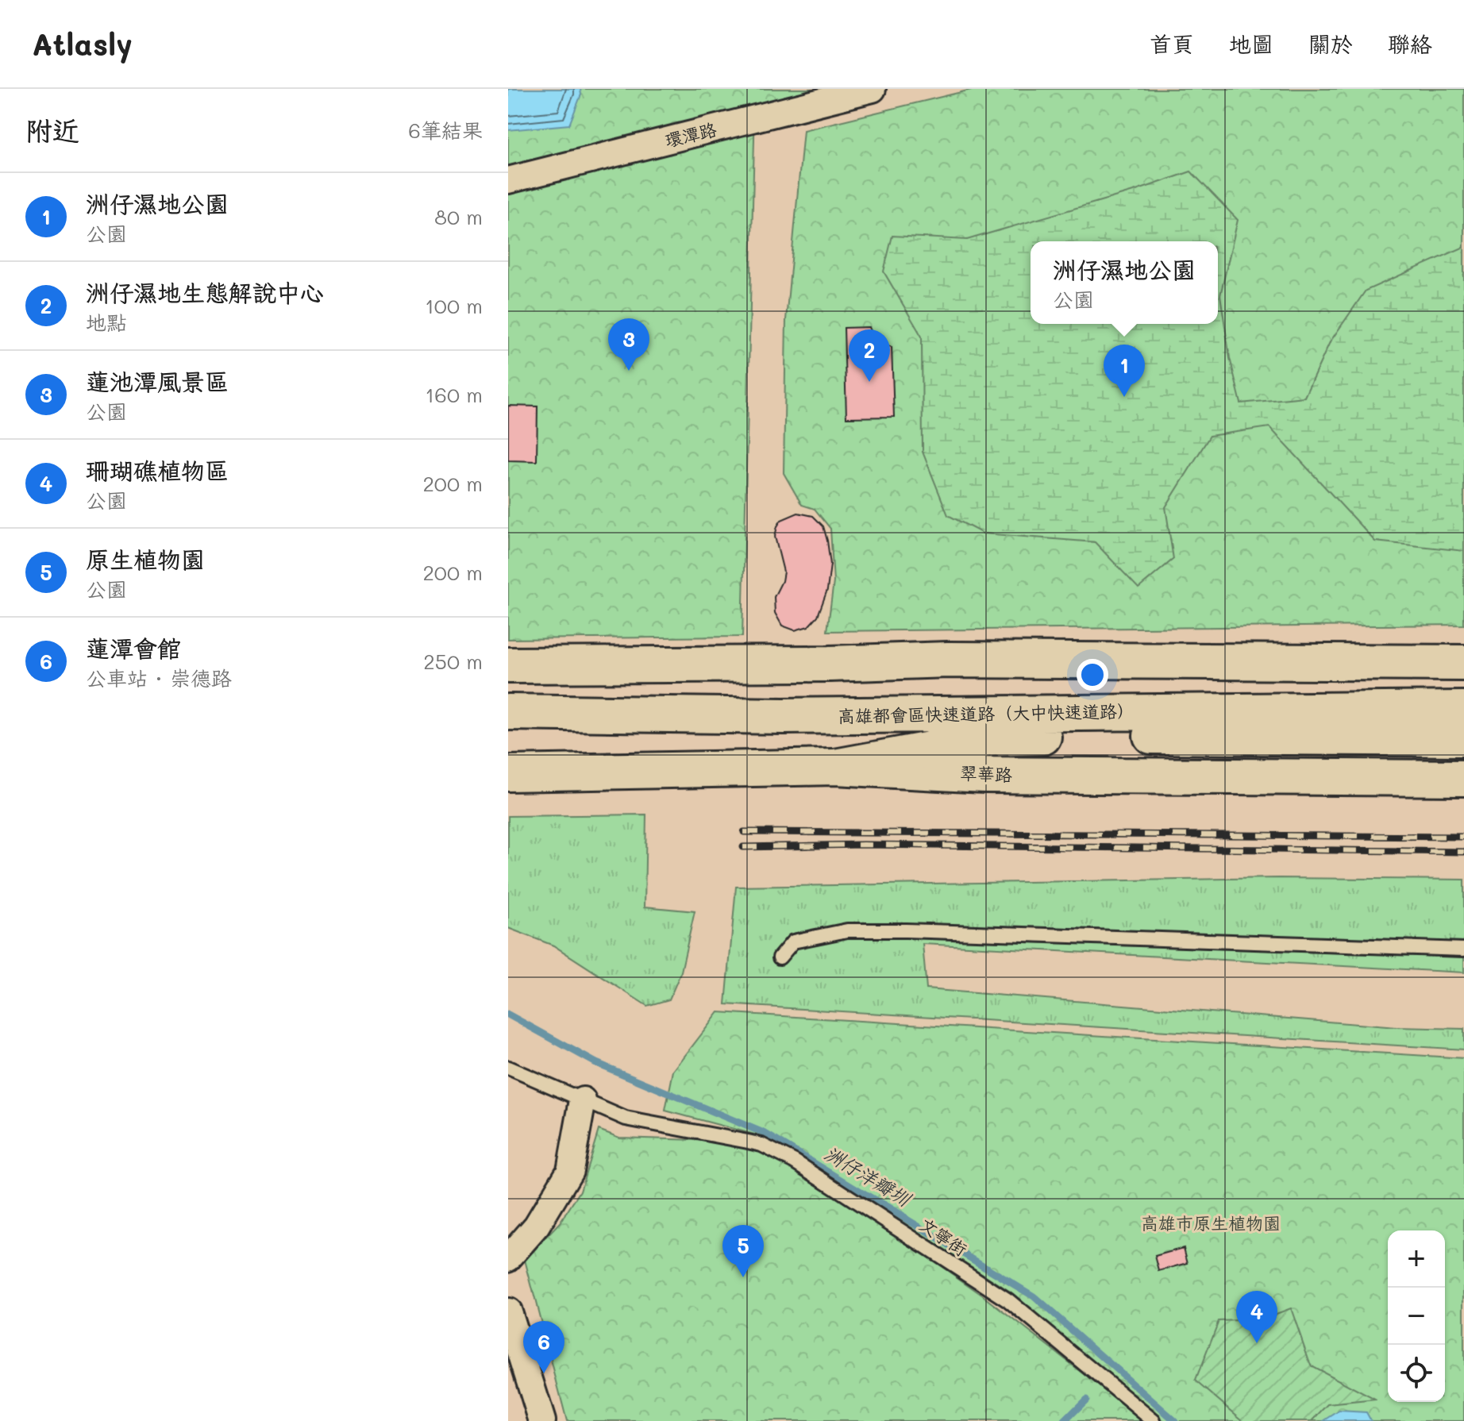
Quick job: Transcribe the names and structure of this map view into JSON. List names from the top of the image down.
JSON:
{
  "streets": {
    "main road": ["高雄都會區快速道路（大中快速道路）", "翠華路"],
    "street": ["環潭路"],
    "lane": ["文寧街"]
  },
  "crossings": [
    ["高雄都會區快速道路（大中快速道路）", "翠華路"]
  ],
  "water": ["洲仔洋瓣圳"],
  "parks": ["高雄市原生植物園"],
  "page": {
    "header": "Atlasly",
    "nav": [
      "首頁",
      "地圖",
      "關於",
      "聯絡"
    ],
    "heading": ["附近", "6筆結果"],
    "list": [
      {
        "mark": "1",
        "name": "洲仔濕地公園",
        "note": "公園",
        "value": "80 m"
      },
      {
        "mark": "2",
        "name": "洲仔濕地生態解說中心",
        "note": "地點",
        "value": "100 m"
      },
      {
        "mark": "3",
        "name": "蓮池潭風景區",
        "note": "公園",
        "value": "160 m"
      },
      {
        "mark": "4",
        "name": "珊瑚礁植物區",
        "note": "公園",
        "value": "200 m"
      },
      {
        "mark": "5",
        "name": "原生植物園",
        "note": "公園",
        "value": "200 m"
      },
      {
        "mark": "6",
        "name": "蓮潭會館",
        "note": "公車站 · 崇德路",
        "value": "250 m"
      }
    ],
    "popup": ["洲仔濕地公園", "公園"],
    "pins": [
      "3",
      "2",
      "1",
      "5",
      "4",
      "6"
    ],
    "map_buttons": ["+", "−"]
  }
}
